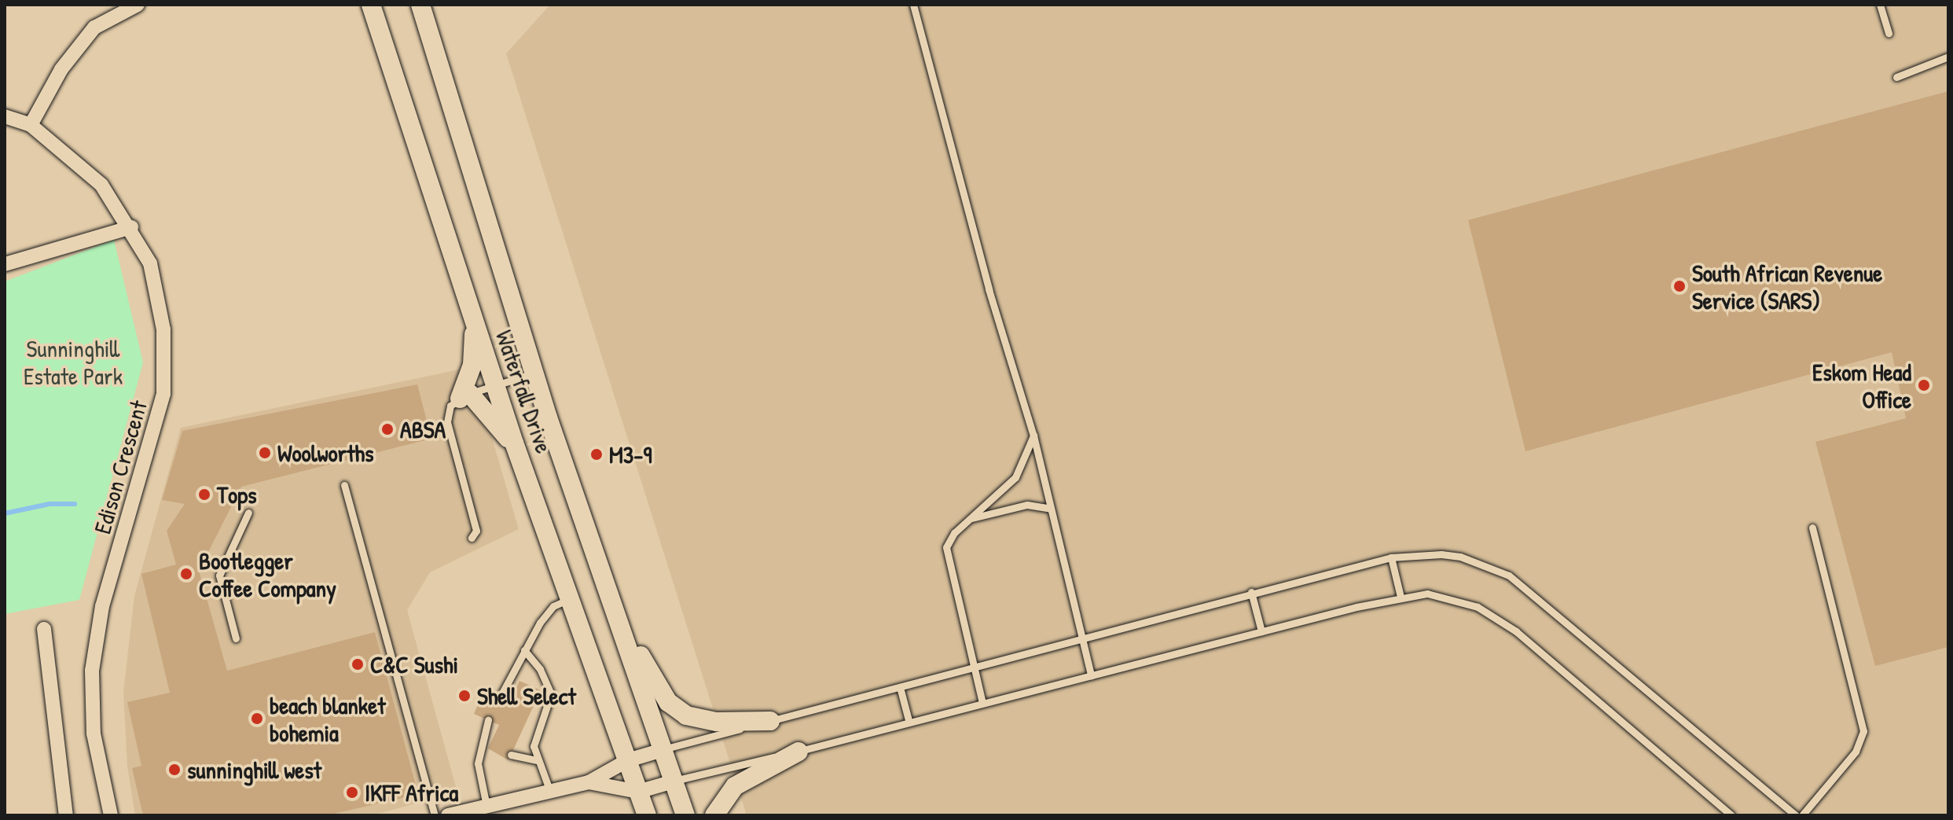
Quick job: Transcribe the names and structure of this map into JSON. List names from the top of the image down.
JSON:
{
  "streets": {
    "main road": ["Waterfall Drive"],
    "street": ["Edison Crescent"]
  },
  "parks": ["Sunninghill Estate Park"],
  "places": [
    "South African Revenue Service (SARS)",
    "Eskom Head Office",
    "ABSA",
    "Woolworths",
    "M3-9",
    "Tops",
    "Bootlegger Coffee Company",
    "C&C Sushi",
    "Shell Select",
    "beach blanket bohemia",
    "sunninghill west",
    "IKFF Africa"
  ]
}
